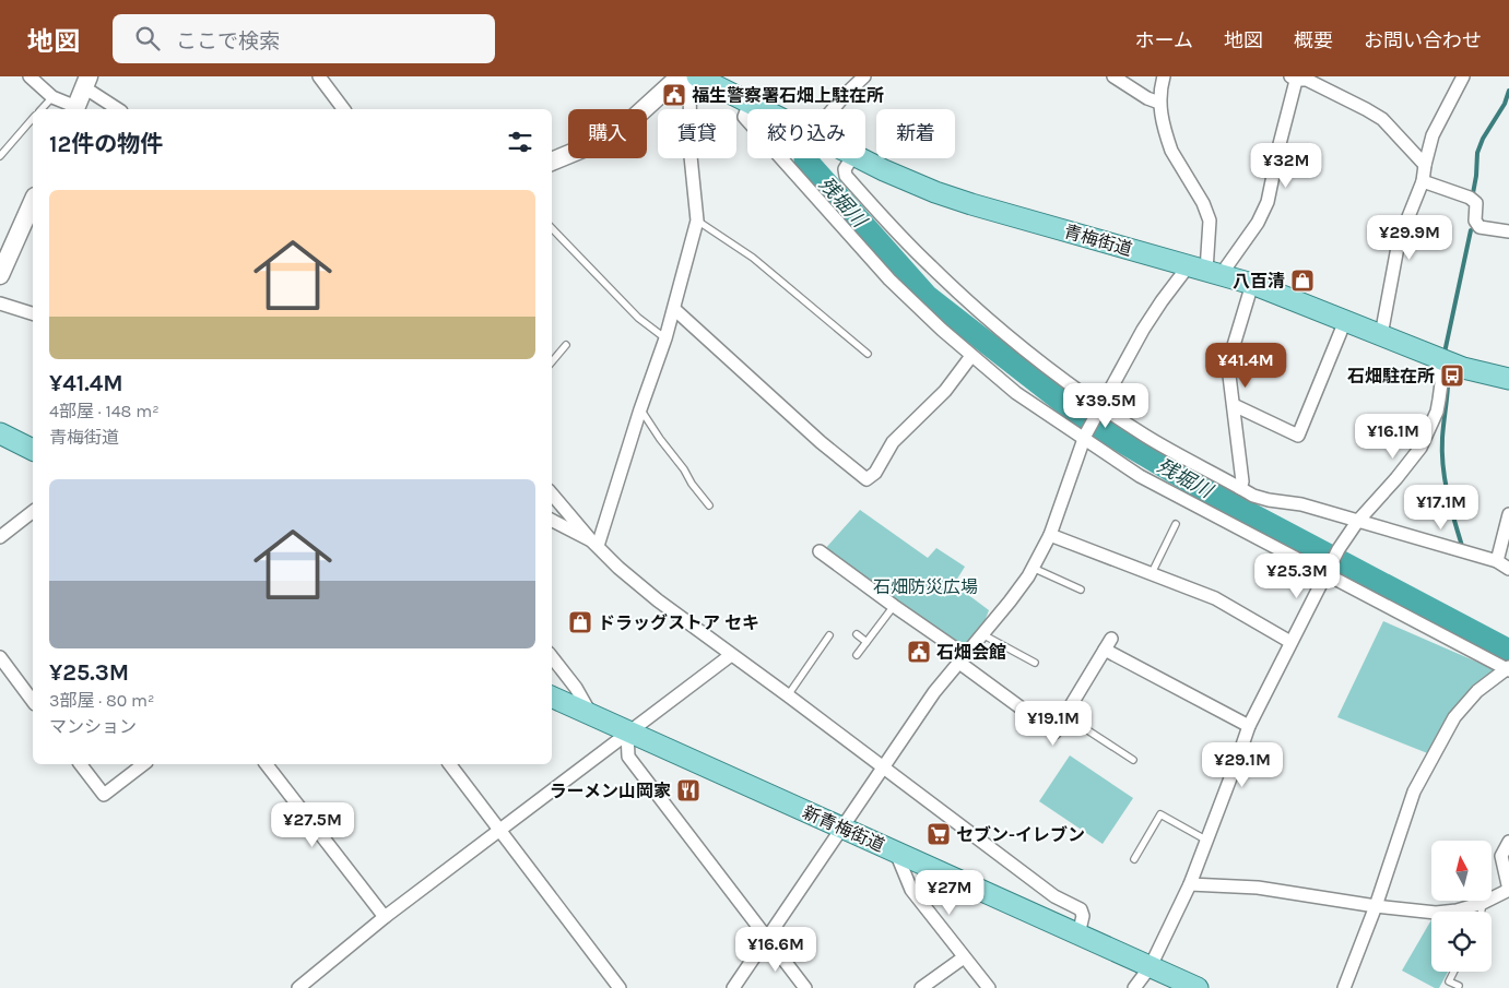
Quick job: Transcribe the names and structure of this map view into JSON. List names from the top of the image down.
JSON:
{
  "streets": {
    "main road": ["青梅街道", "新青梅街道"]
  },
  "water": ["残堀川"],
  "parks": ["石畑防災広場"],
  "places": {
    "public building": ["福生警察署石畑上駐在所", "石畑会館"],
    "shop": ["八百清", "ドラッグストア セキ"],
    "bus stop": ["石畑駐在所"],
    "restaurant": ["ラーメン山岡家"],
    "supermarket": ["セブン-イレブン"]
  },
  "north": "top",
  "page": {
    "header": "地図",
    "search": "ここで検索",
    "nav": [
      "ホーム",
      "地図",
      "概要",
      "お問い合わせ"
    ],
    "chip": [
      "購入",
      "賃貸",
      "絞り込み",
      "新着"
    ],
    "heading": "12件の物件",
    "price": [
      "¥32M",
      "¥29.9M",
      "¥41.4M",
      "¥39.5M",
      "¥16.1M",
      "¥17.1M",
      "¥25.3M",
      "¥19.1M",
      "¥29.1M",
      "¥27.5M",
      "¥27M",
      "¥16.6M"
    ],
    "list": [
      {
        "name": "¥41.4M",
        "note": "4部屋 · 148 m² · 青梅街道"
      },
      {
        "name": "¥25.3M",
        "note": "3部屋 · 80 m² · マンション"
      }
    ]
  }
}
